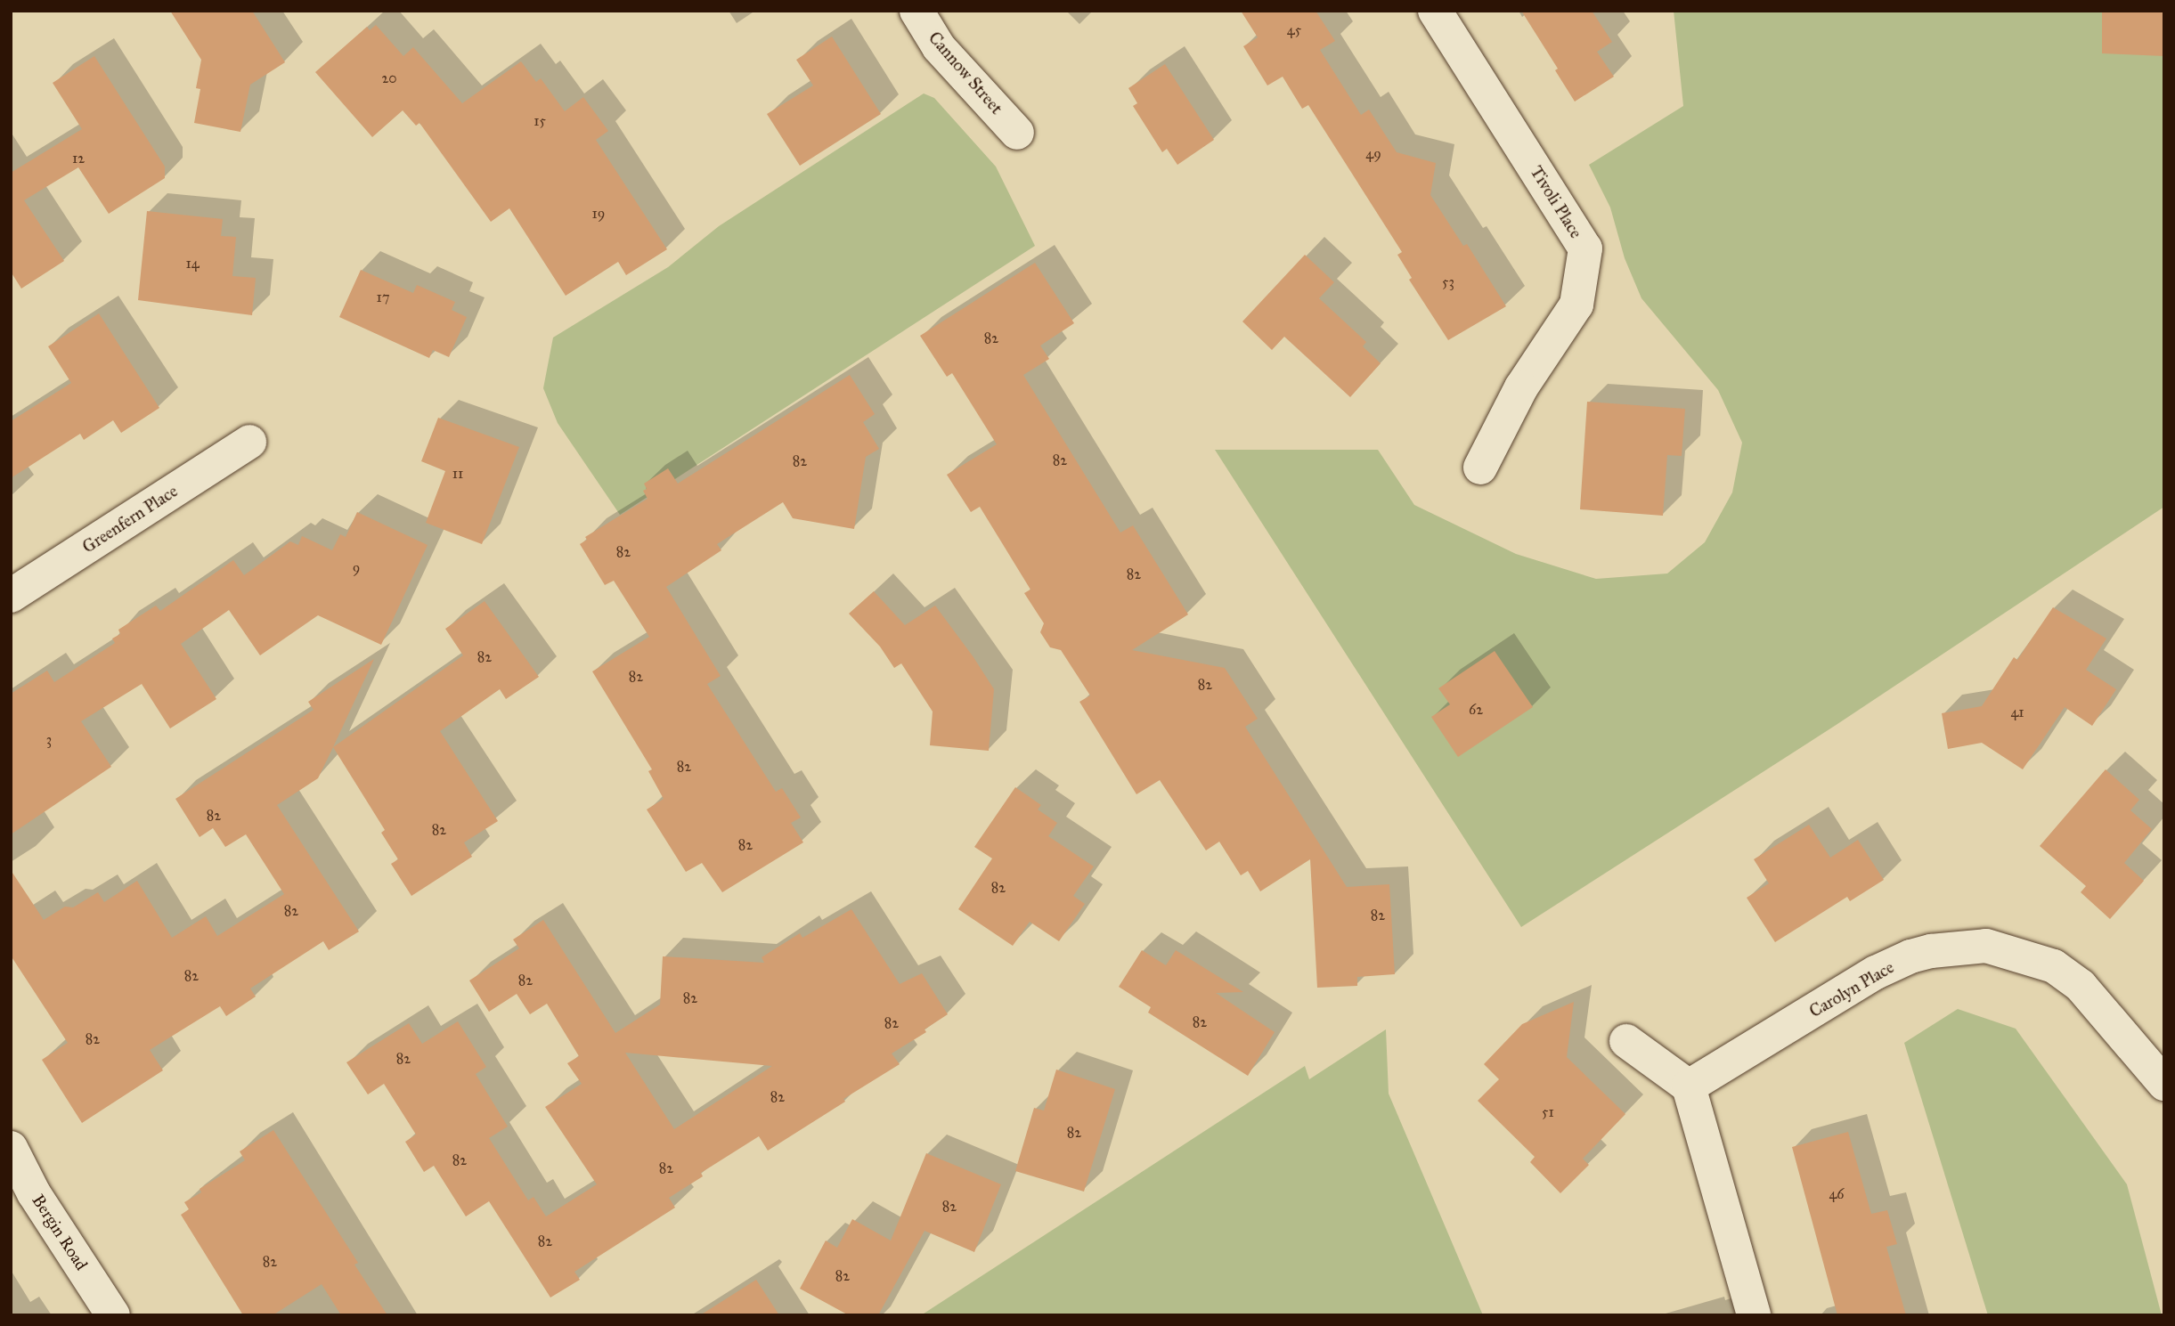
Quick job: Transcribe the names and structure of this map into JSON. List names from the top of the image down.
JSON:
{
  "streets": {
    "street": [
      "Cannow Street",
      "Tivoli Place",
      "Greenfern Place",
      "Carolyn Place",
      "Bergin Road"
    ]
  },
  "house_numbers": [
    "45",
    "20",
    "15",
    "49",
    "12",
    "19",
    "14",
    "53",
    "17",
    "82",
    "82",
    "82",
    "11",
    "82",
    "9",
    "82",
    "82",
    "82",
    "82",
    "62",
    "41",
    "3",
    "82",
    "82",
    "82",
    "82",
    "82",
    "82",
    "82",
    "82",
    "82",
    "82",
    "82",
    "82",
    "82",
    "82",
    "82",
    "51",
    "82",
    "82",
    "82",
    "46",
    "82",
    "82",
    "82",
    "82"
  ]
}
